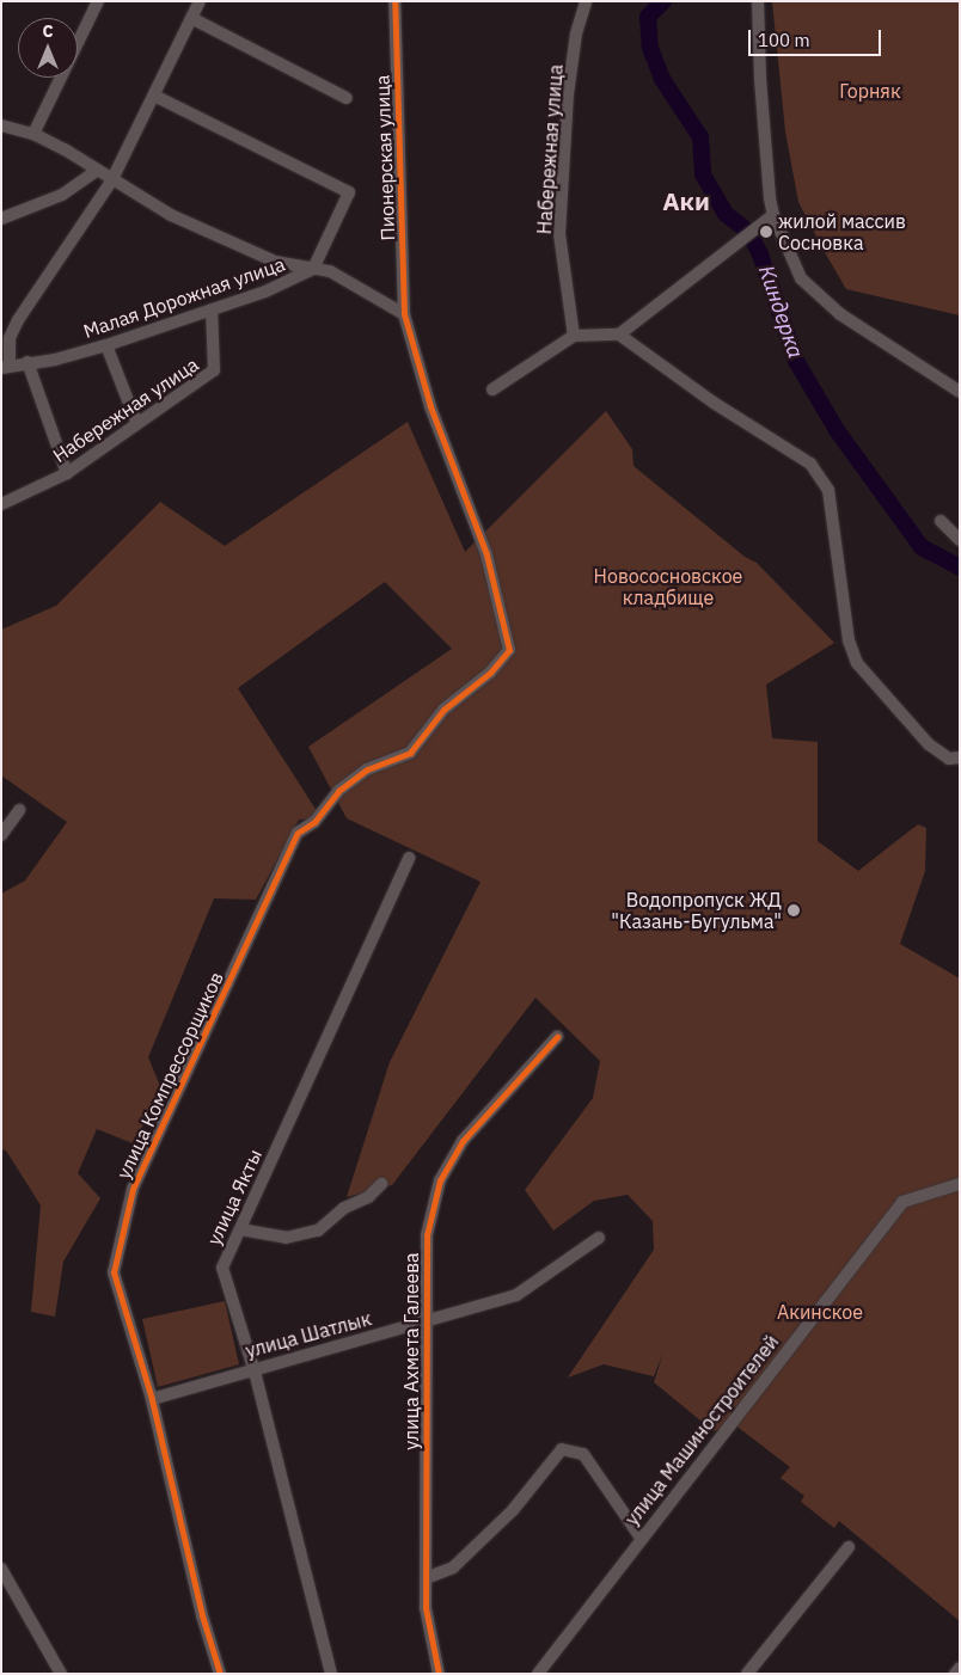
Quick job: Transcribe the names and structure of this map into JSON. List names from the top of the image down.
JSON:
{
  "streets": {
    "street": [
      "Набережная улица",
      "Пионерская улица",
      "Малая Дорожная улица",
      "улица Компрессорщиков",
      "улица Якты",
      "улица Шатлык",
      "улица Ахмета Галеева",
      "улица Машиностроителей"
    ]
  },
  "crossings": [
    ["Набережная улица", "Малая Дорожная улица"],
    ["Пионерская улица", "Малая Дорожная улица"],
    ["Пионерская улица", "улица Компрессорщиков"],
    ["улица Компрессорщиков", "улица Шатлык"],
    ["улица Якты", "улица Шатлык"],
    ["улица Шатлык", "улица Ахмета Галеева"]
  ],
  "districts": ["Аки"],
  "water": ["Киндерка"],
  "parks": ["Горняк", "Новососновское кладбище", "Акинское"],
  "places": ["жилой массив Сосновка", "Водопропуск ЖД \"Казань-Бугульма\""],
  "scale_bar": "100 m",
  "north": "top"
}
